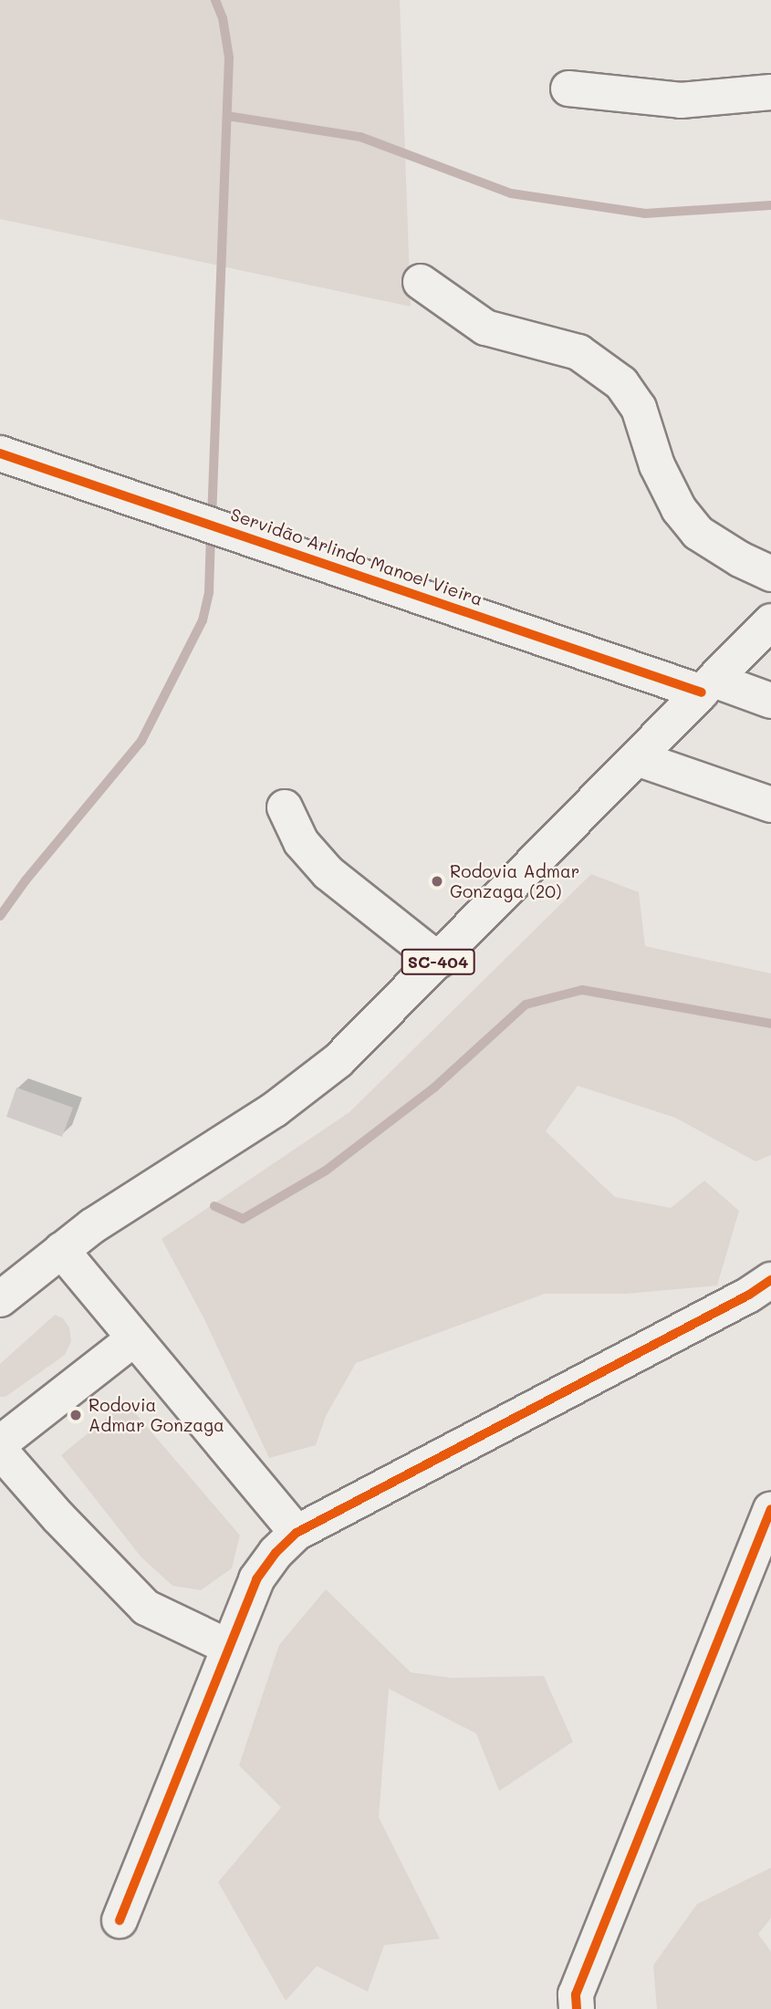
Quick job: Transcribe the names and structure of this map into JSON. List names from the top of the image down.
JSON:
{
  "streets": {
    "street": ["Servidão Arlindo Manoel Vieira", "SC-404"]
  },
  "crossings": [
    ["Servidão Arlindo Manoel Vieira", "SC-404"]
  ],
  "places": ["Rodovia Admar Gonzaga (20)", "Rodovia Admar Gonzaga"]
}
